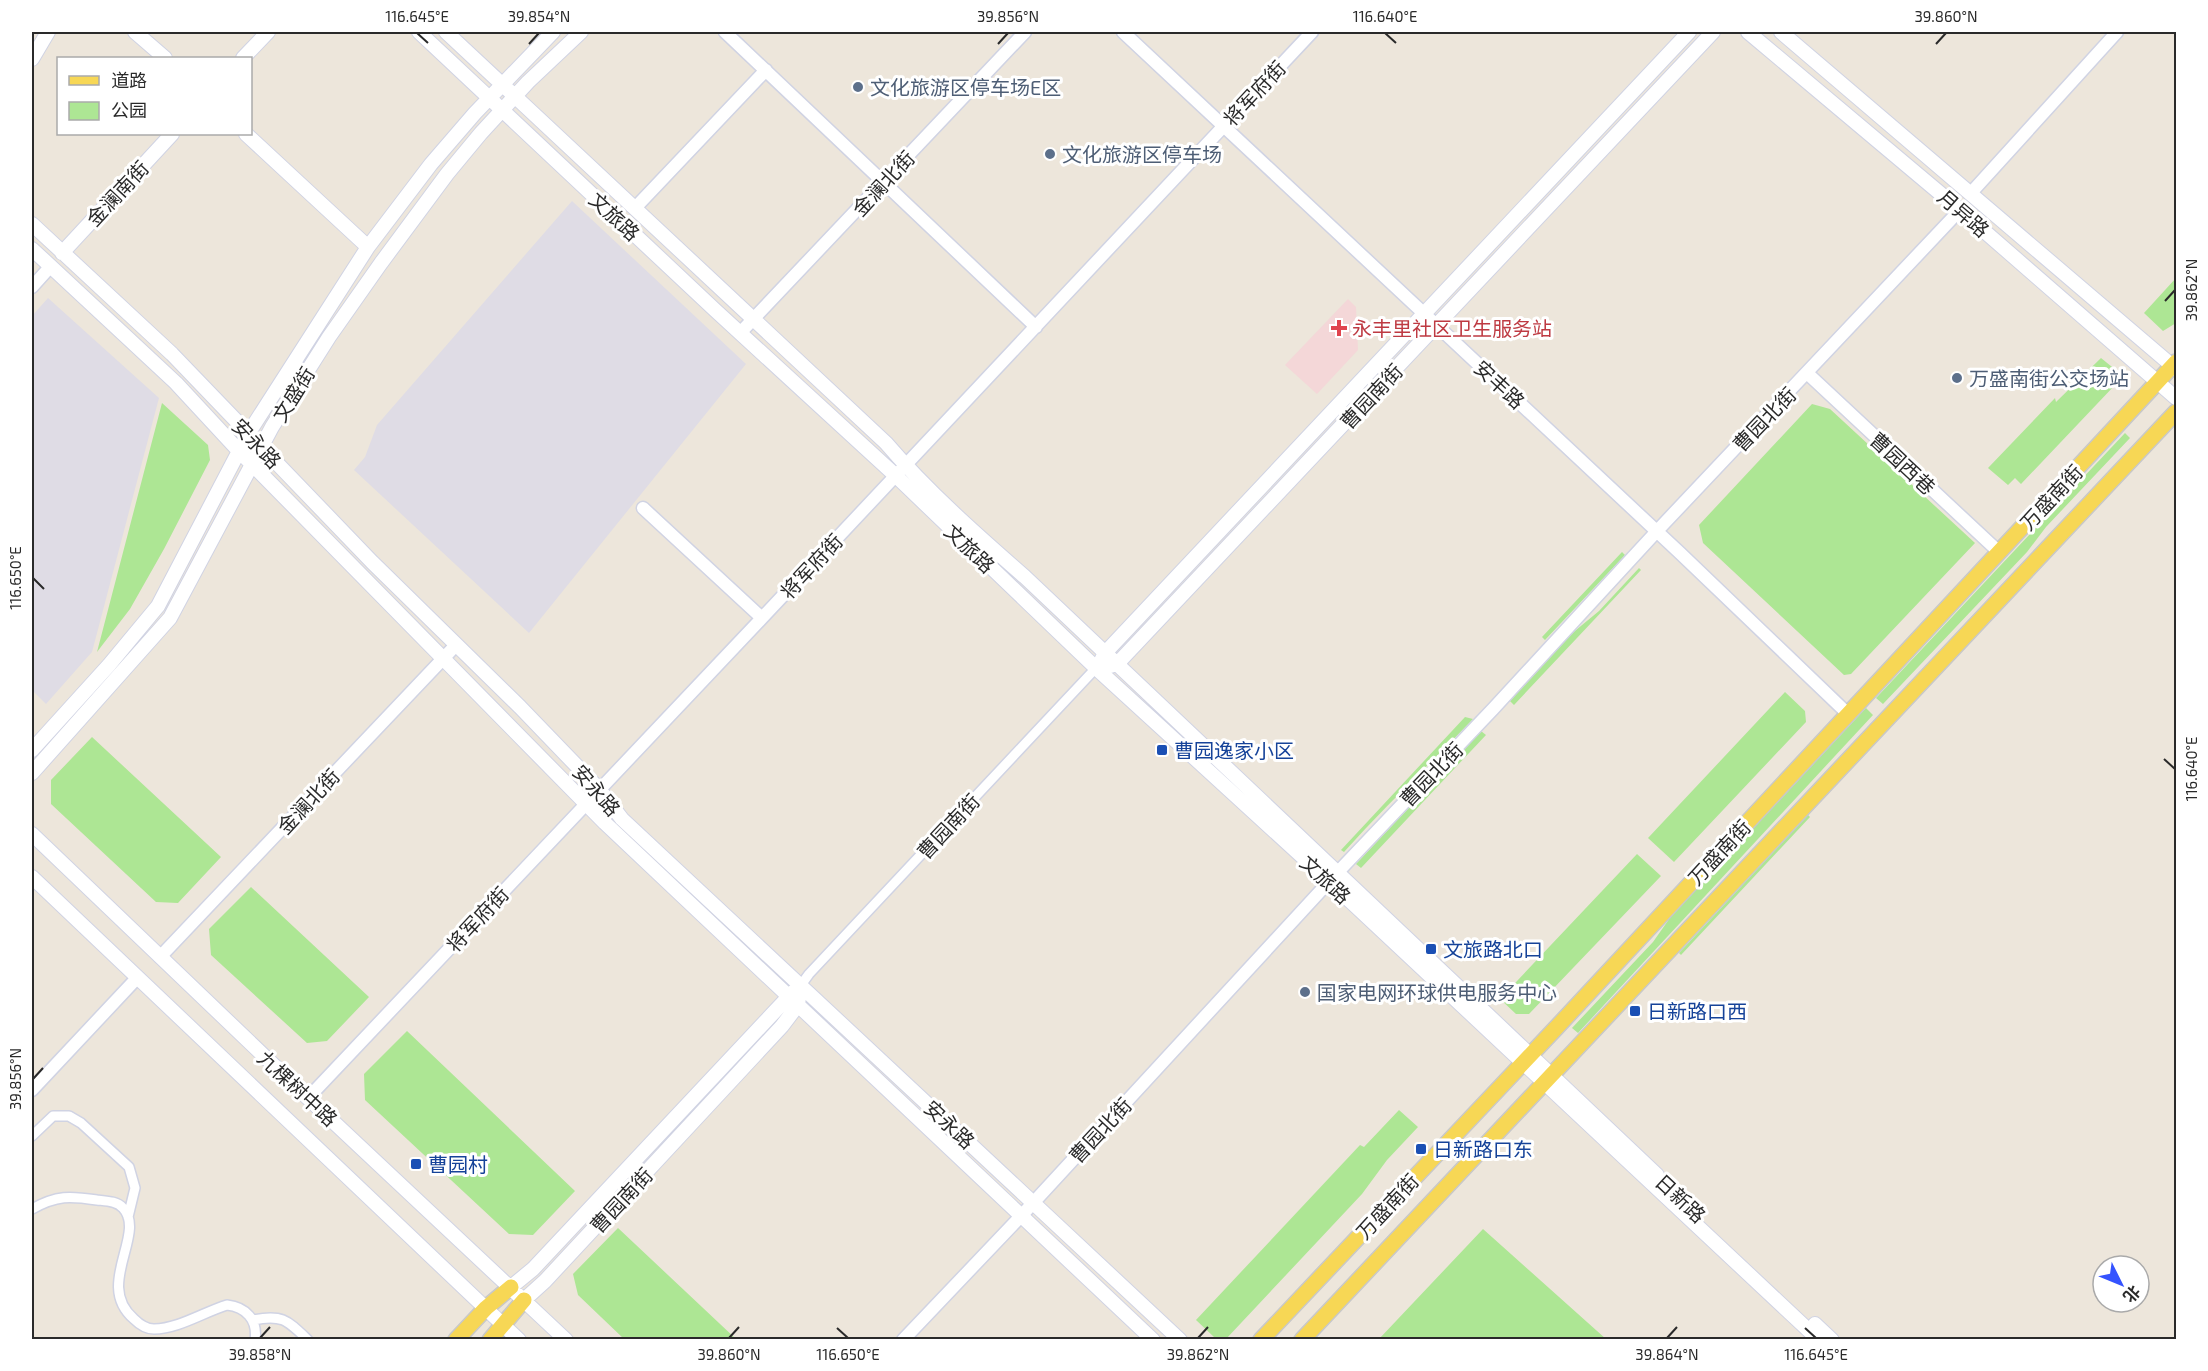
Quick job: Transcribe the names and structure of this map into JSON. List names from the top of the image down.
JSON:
{
  "streets": {
    "main road": [
      "金澜南街",
      "月异路",
      "文旅路",
      "文盛街",
      "曹园南街",
      "安永路",
      "万盛南街",
      "九棵树中路",
      "日新路"
    ],
    "street": [
      "将军府街",
      "金澜北街",
      "安丰路",
      "曹园北街",
      "曹园西巷"
    ]
  },
  "crossings": [
    ["将军府街", "文旅路"],
    ["将军府街", "安丰路"],
    ["将军府街", "安永路"],
    ["将军府街", "九棵树中路"],
    ["金澜北街", "文旅路"],
    ["金澜北街", "安永路"],
    ["金澜北街", "九棵树中路"],
    ["金澜南街", "安永路"],
    ["月异路", "曹园北街"],
    ["月异路", "万盛南街"],
    ["文旅路", "文盛街"],
    ["文旅路", "曹园南街"],
    ["文旅路", "曹园北街"],
    ["文旅路", "万盛南街"],
    ["文旅路", "日新路"],
    ["安丰路", "曹园南街"],
    ["安丰路", "曹园北街"],
    ["安丰路", "万盛南街"],
    ["文盛街", "安永路"],
    ["曹园南街", "安永路"],
    ["曹园南街", "九棵树中路"],
    ["曹园北街", "安永路"],
    ["曹园北街", "曹园西巷"],
    ["曹园西巷", "万盛南街"],
    ["万盛南街", "日新路"]
  ],
  "places": {
    "other": [
      "文化旅游区停车场E区",
      "文化旅游区停车场",
      "万盛南街公交场站",
      "国家电网环球供电服务中心"
    ],
    "health": ["永丰里社区卫生服务站"],
    "transit": [
      "曹园逸家小区",
      "文旅路北口",
      "日新路口西",
      "日新路口东",
      "曹园村"
    ]
  },
  "legend": ["道路", "公园"],
  "north": "bottom right",
  "coordinates": [
    "116.645°E",
    "39.854°N",
    "39.856°N",
    "116.640°E",
    "39.860°N",
    "39.862°N",
    "116.650°E",
    "39.858°N",
    "39.864°N"
  ]
}
